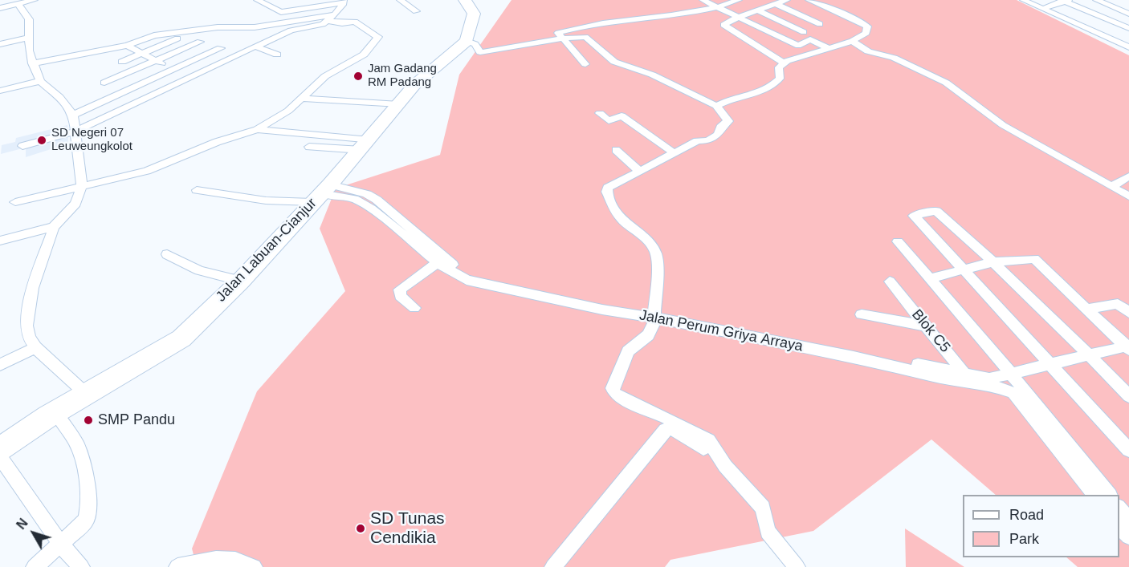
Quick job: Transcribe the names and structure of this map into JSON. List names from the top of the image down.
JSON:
{
  "streets": {
    "highway": ["Jalan Labuan-Cianjur"],
    "street": ["Jalan Perum Griya Arraya", "Blok C5"]
  },
  "crossings": [
    ["Jalan Perum Griya Arraya", "Blok C5"]
  ],
  "places": [
    "Jam Gadang RM Padang",
    "SD Negeri 07 Leuweungkolot",
    "SMP Pandu",
    "SD Tunas Cendikia"
  ],
  "legend": ["Road", "Park"],
  "north": "top left"
}
